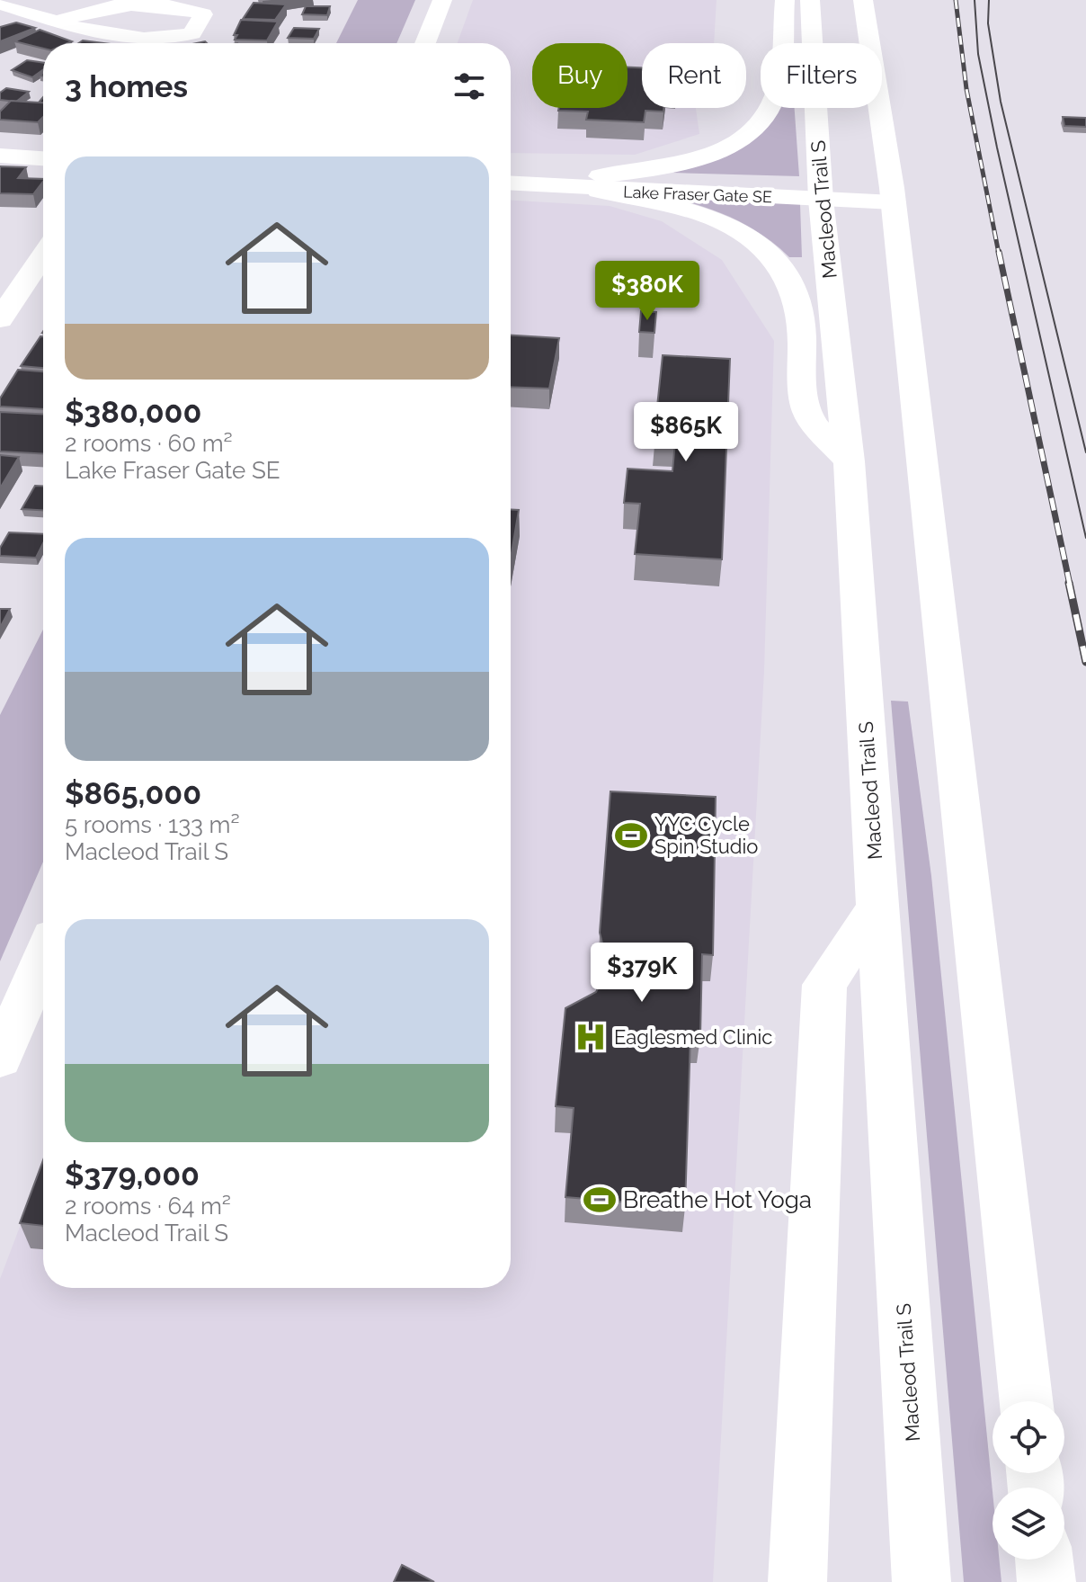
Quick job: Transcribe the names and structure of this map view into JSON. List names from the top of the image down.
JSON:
{
  "streets": {
    "main road": ["Lake Fraser Gate SE", "Macleod Trail S"]
  },
  "crossings": [
    ["Lake Fraser Gate SE", "Macleod Trail S"]
  ],
  "places": {
    "sports": ["YYC Cycle Spin Studio", "Breathe Hot Yoga"],
    "hospital": ["Eaglesmed Clinic"]
  },
  "page": {
    "chip": ["Buy", "Rent", "Filters"],
    "heading": "3 homes",
    "list": [
      {
        "name": "$380,000",
        "note": "2 rooms · 60 m² · Lake Fraser Gate SE"
      },
      {
        "name": "$865,000",
        "note": "5 rooms · 133 m² · Macleod Trail S"
      },
      {
        "name": "$379,000",
        "note": "2 rooms · 64 m² · Macleod Trail S"
      }
    ],
    "price": ["$380K", "$865K", "$379K"]
  }
}
